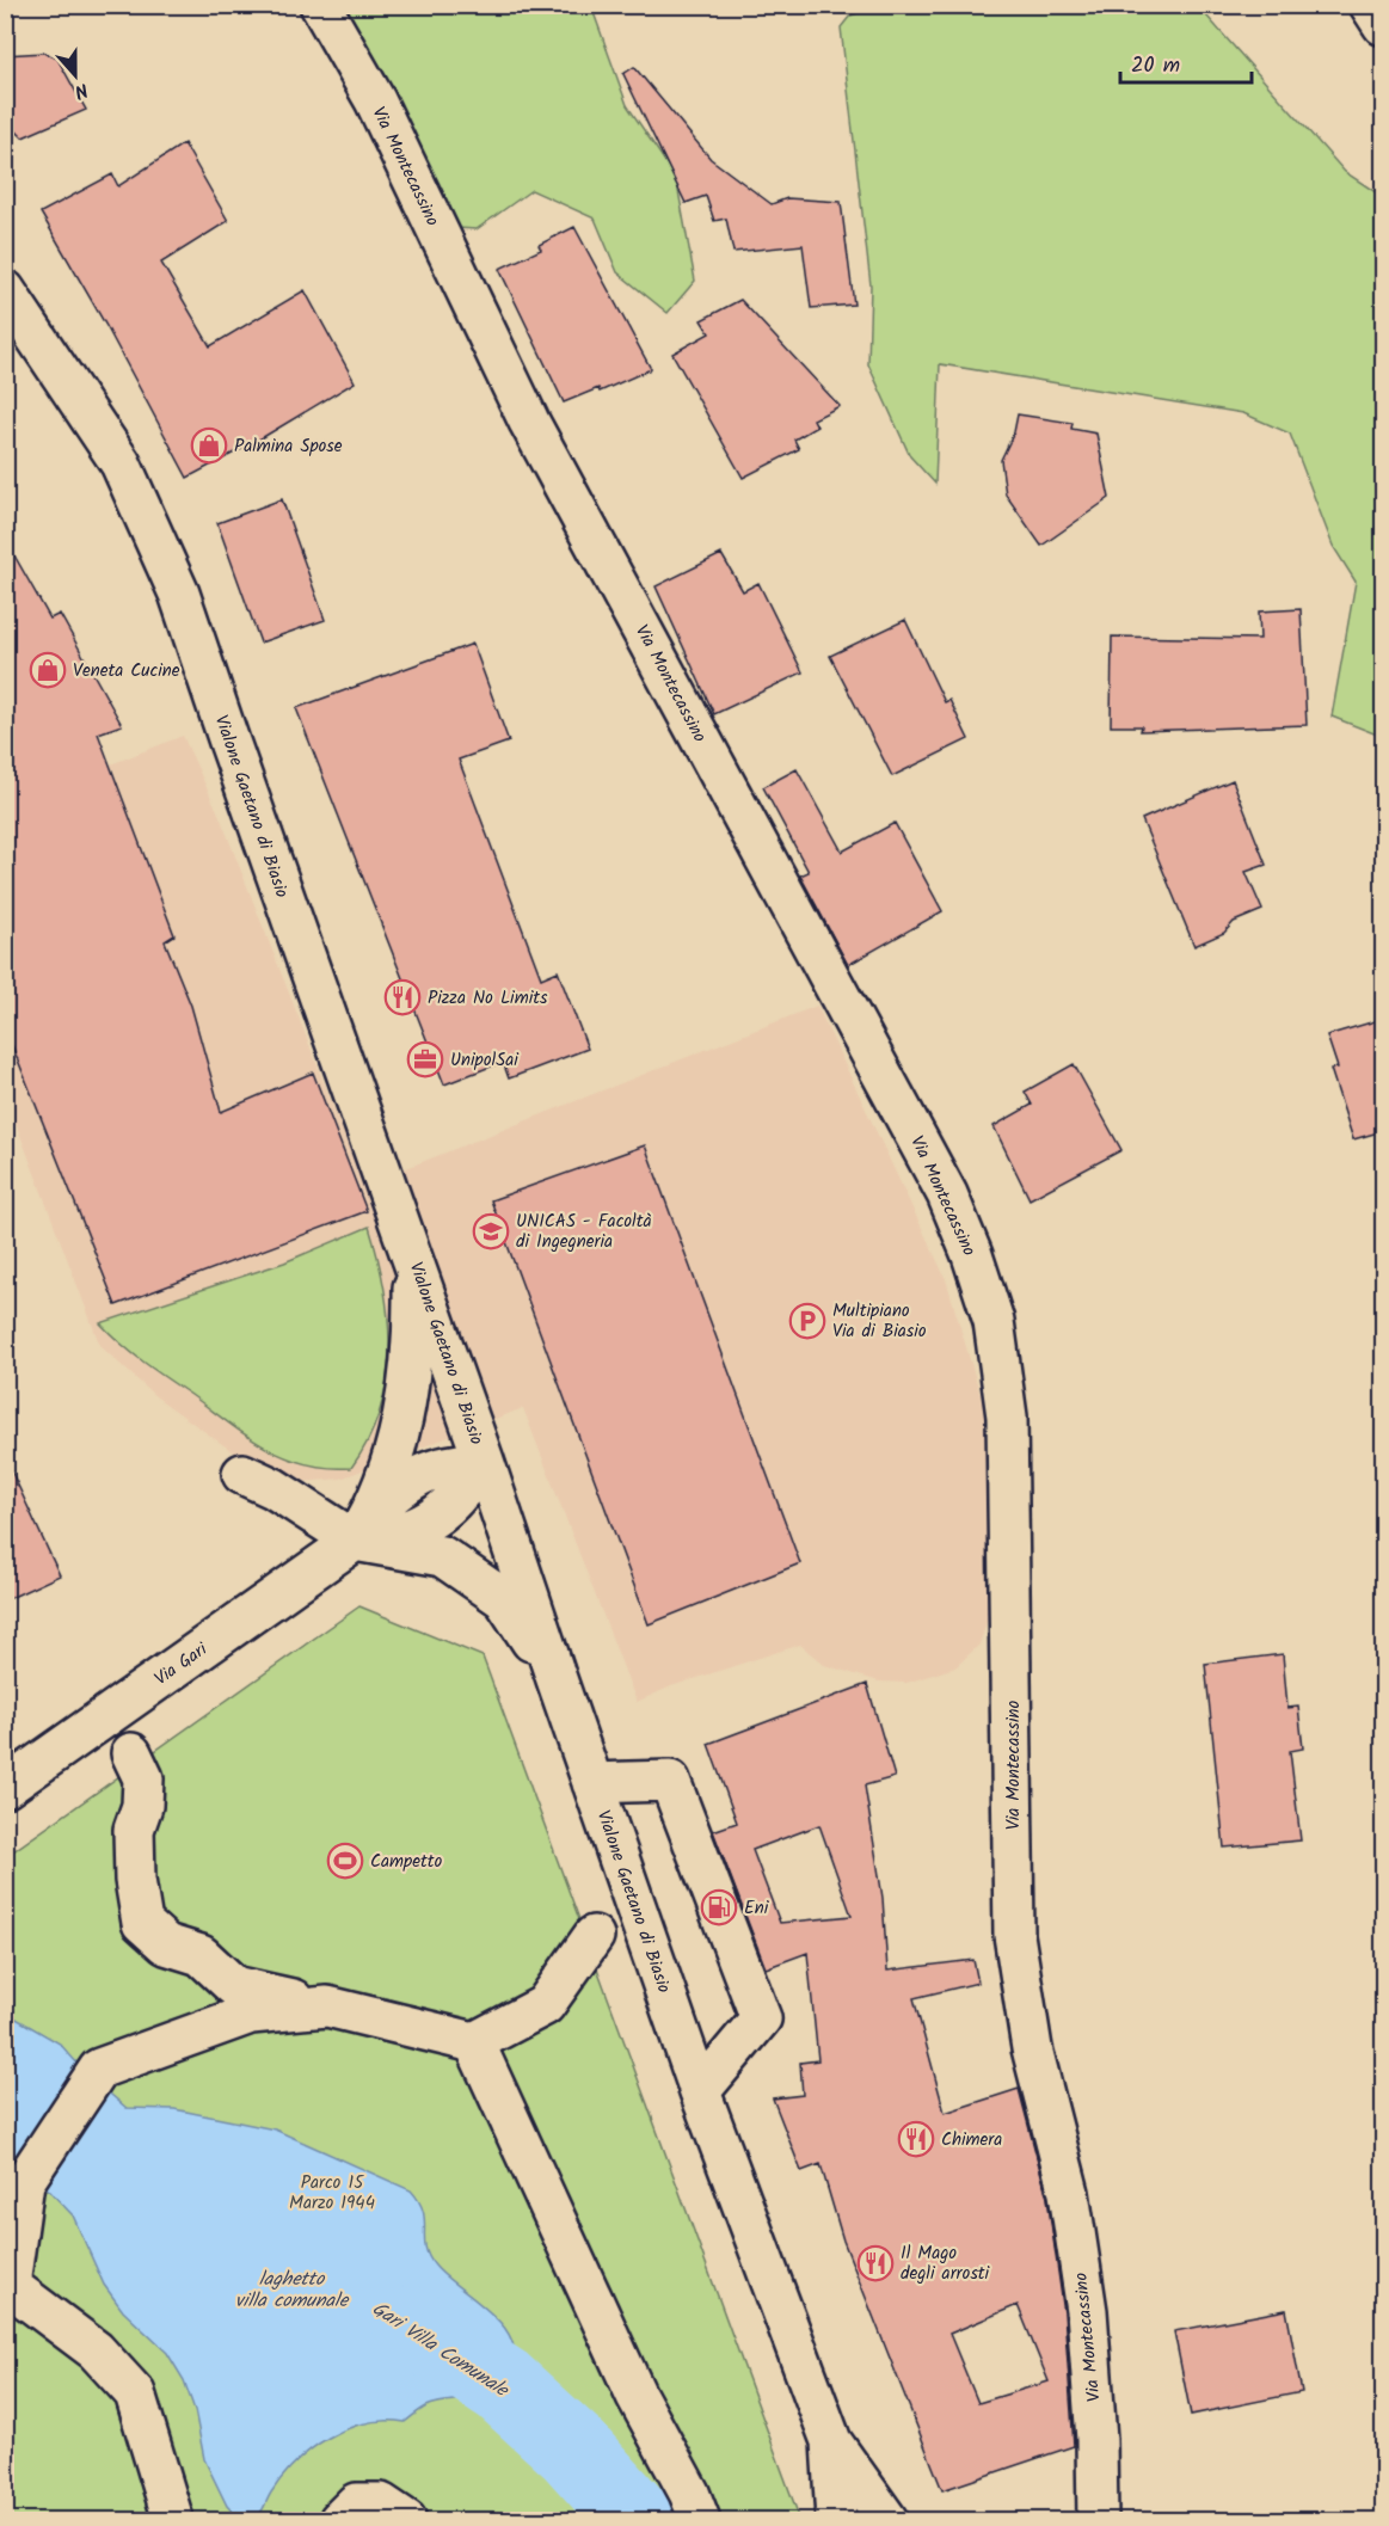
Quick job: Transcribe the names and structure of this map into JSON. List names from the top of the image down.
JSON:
{
  "streets": {
    "street": ["Via Montecassino", "Vialone Gaetano di Biasio", "Via Gari"]
  },
  "crossings": [
    ["Vialone Gaetano di Biasio", "Via Gari"]
  ],
  "water": ["laghetto villa comunale", "Gari Villa Comunale"],
  "parks": ["Parco 15 Marzo 1944"],
  "places": {
    "shop": ["Palmina Spose", "Veneta Cucine"],
    "restaurant": ["Pizza No Limits", "Chimera", "Il Mago degli arrosti"],
    "office": ["UnipolSai"],
    "school or university": ["UNICAS - Facoltà di Ingegneria"],
    "parking": ["Multipiano Via di Biasio"],
    "sports": ["Campetto"],
    "fuel station": ["Eni"]
  },
  "scale_bar": "20 m",
  "north": "bottom"
}
